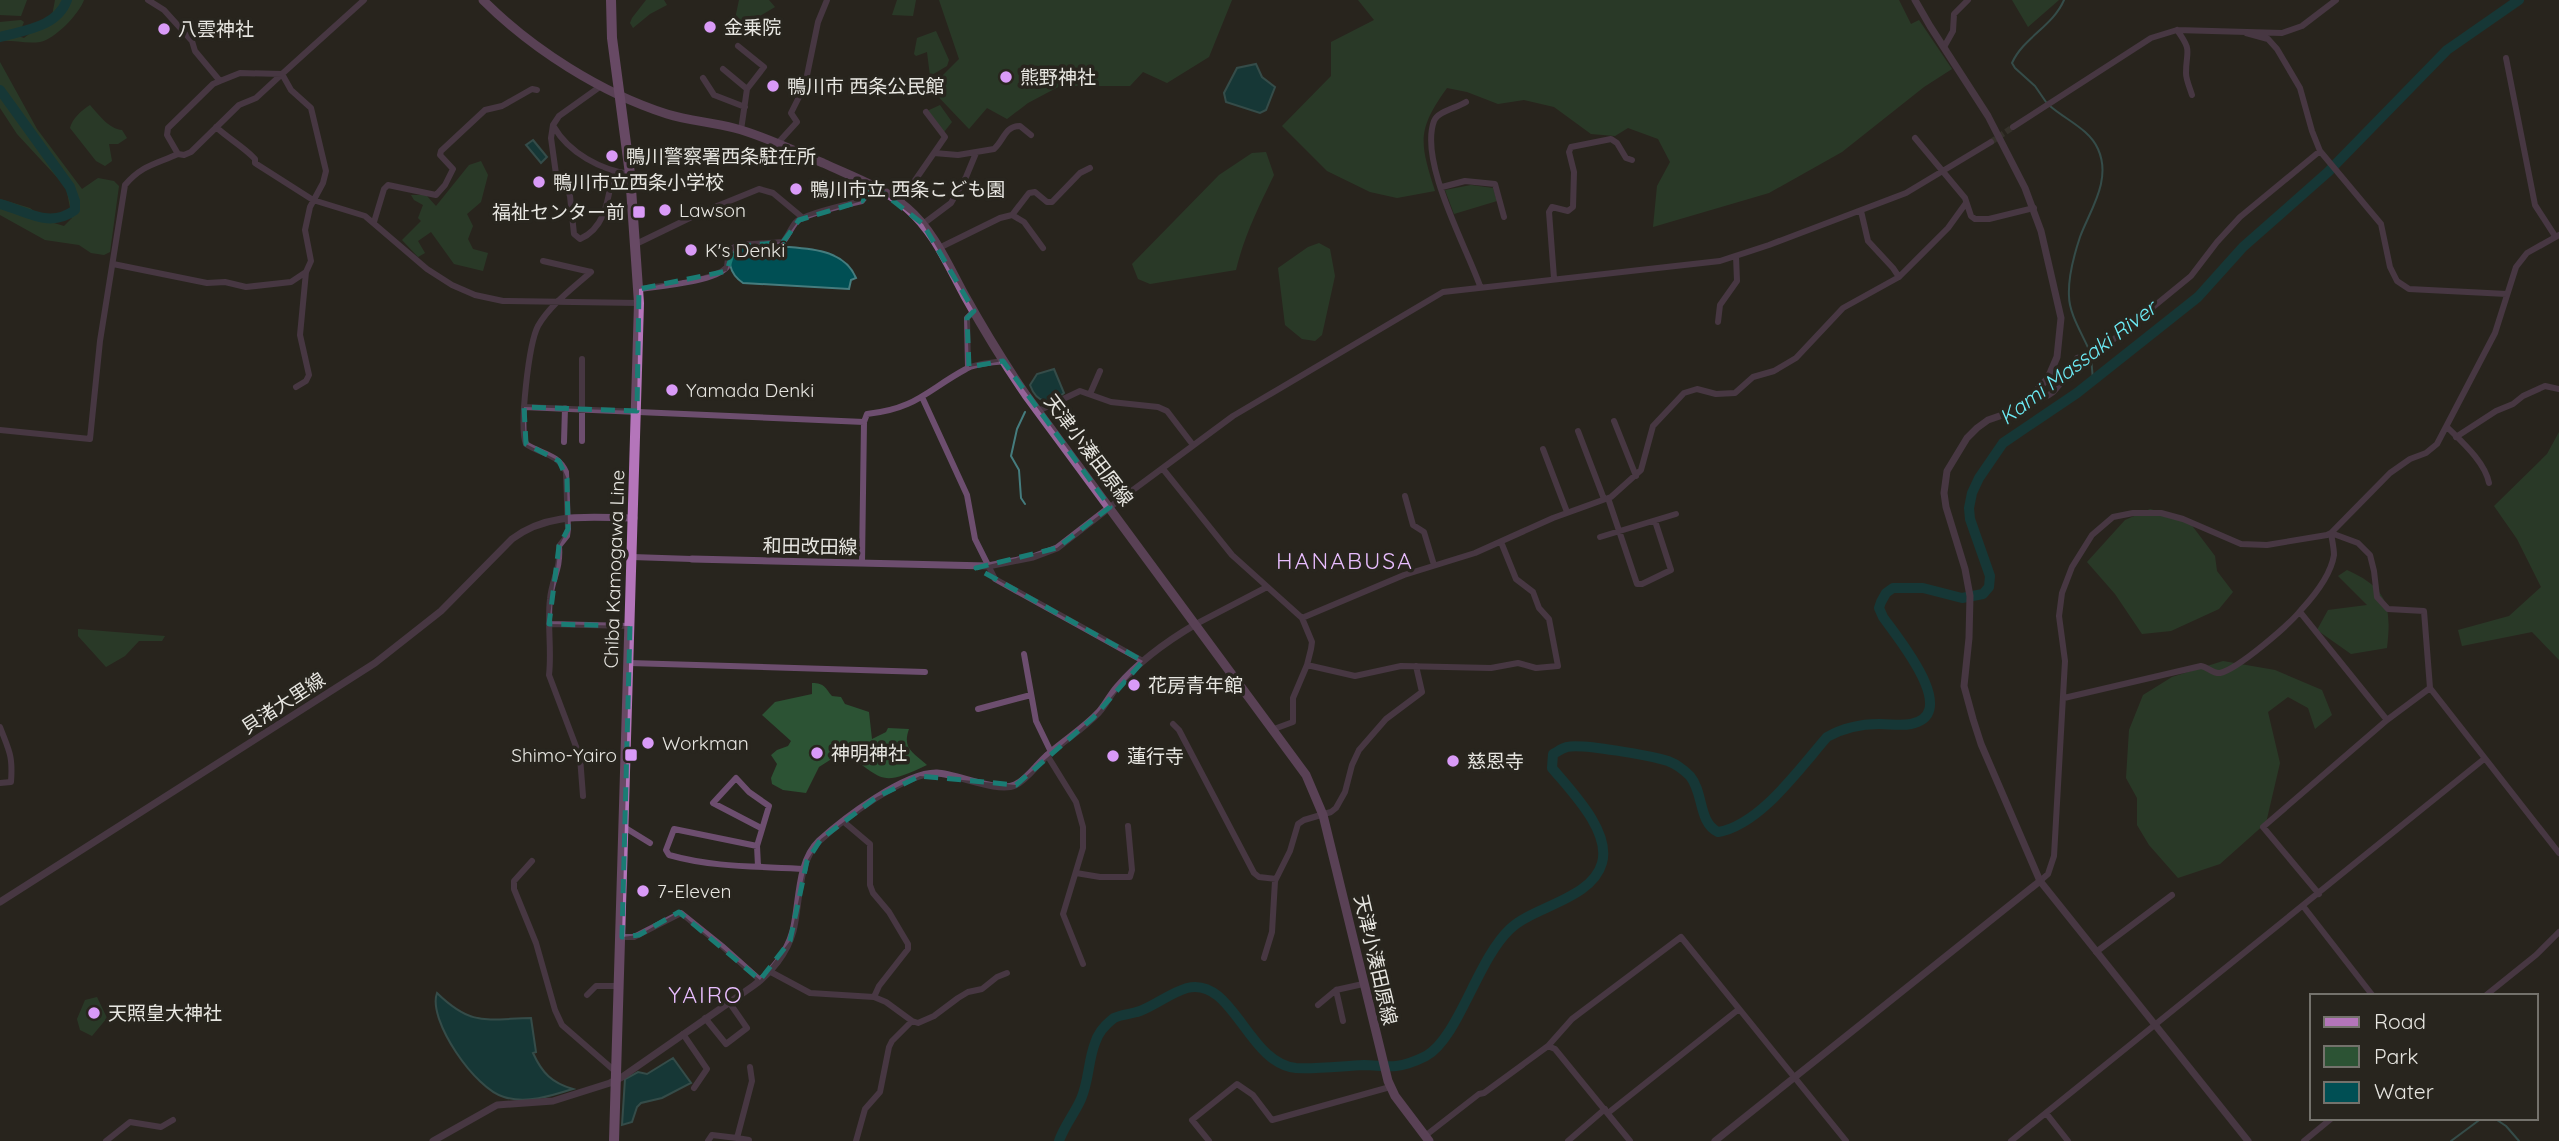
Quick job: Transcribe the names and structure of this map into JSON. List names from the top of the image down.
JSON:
{
  "streets": {
    "main road": ["天津小湊田原線", "Chiba Kamogawa Line"],
    "street": ["和田改田線", "貝渚大里線"]
  },
  "crossings": [
    ["天津小湊田原線", "和田改田線"],
    ["天津小湊田原線", "Chiba Kamogawa Line"],
    ["和田改田線", "Chiba Kamogawa Line"],
    ["Chiba Kamogawa Line", "貝渚大里線"]
  ],
  "districts": ["HANABUSA", "YAIRO"],
  "water": ["Kami Massaki River"],
  "places": {
    "other": [
      "金乗院",
      "八雲神社",
      "熊野神社",
      "鴨川市 西条公民館",
      "鴨川警察署西条駐在所",
      "鴨川市立西条小学校",
      "鴨川市立 西条こども園",
      "Lawson",
      "K's Denki",
      "Yamada Denki",
      "花房青年館",
      "Workman",
      "神明神社",
      "蓮行寺",
      "慈恩寺",
      "7-Eleven",
      "天照皇大神社"
    ],
    "transit": ["福祉センター前", "Shimo-Yairo"]
  },
  "legend": ["Road", "Park", "Water"]
}
